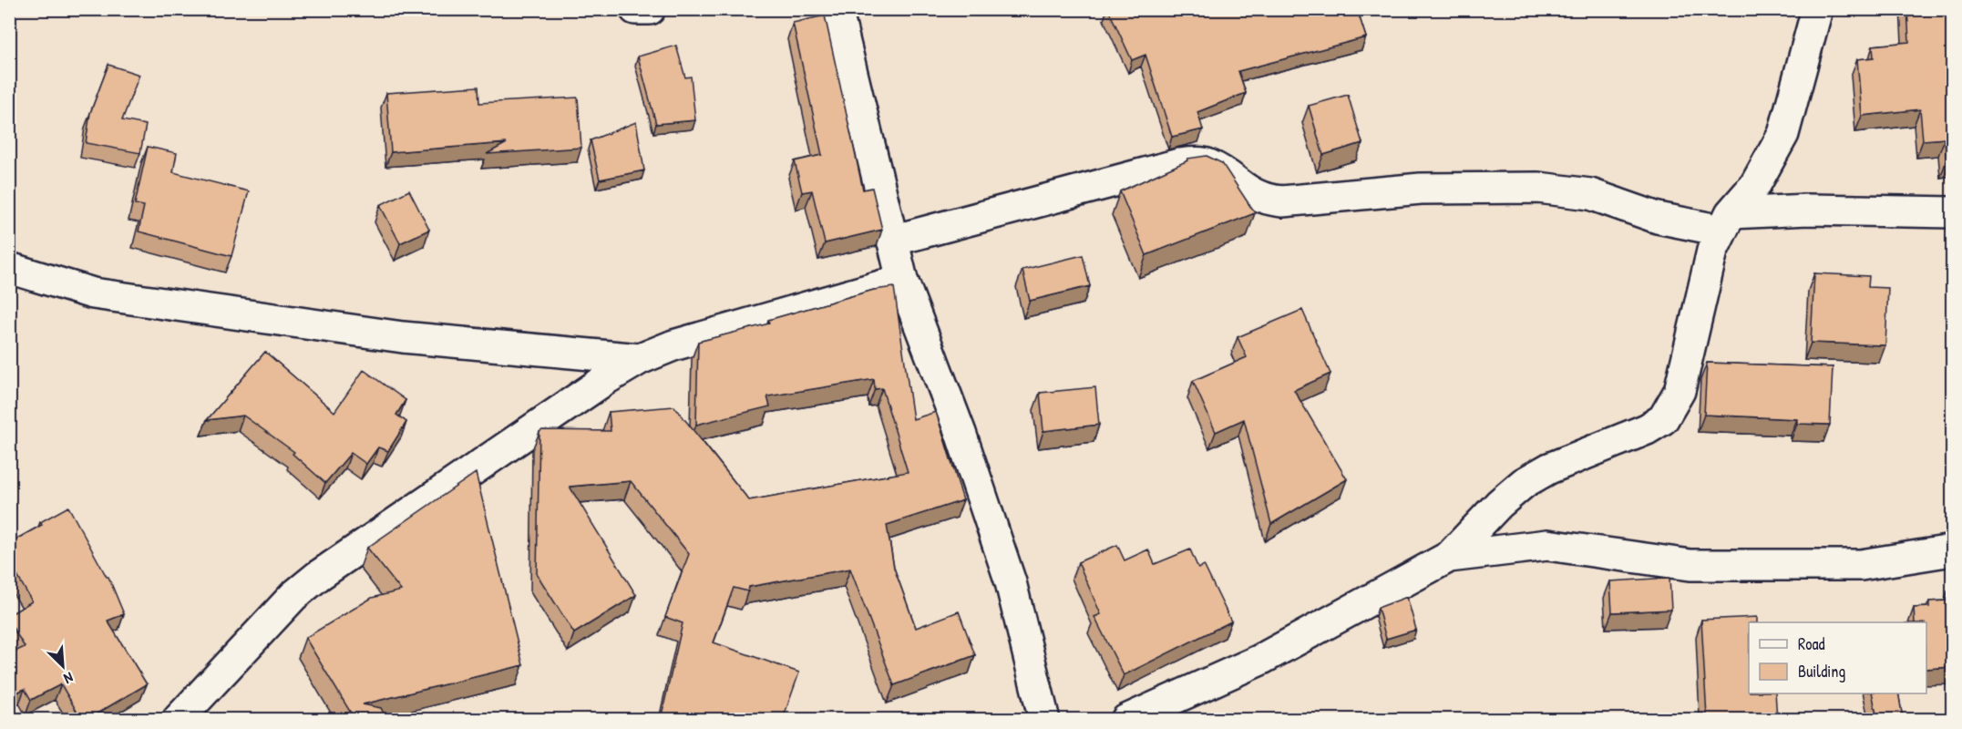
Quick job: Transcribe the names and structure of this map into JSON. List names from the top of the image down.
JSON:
{
  "legend": ["Road", "Building"],
  "north": "bottom right"
}
